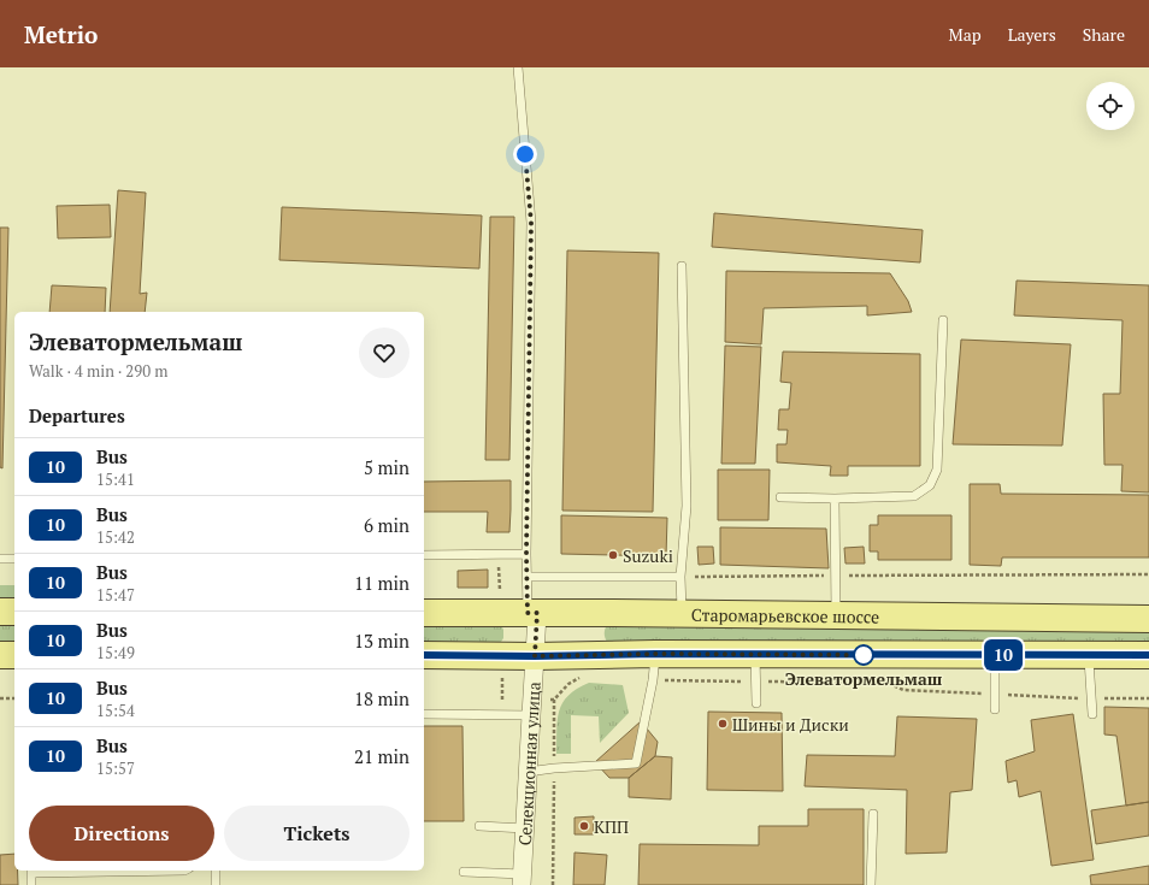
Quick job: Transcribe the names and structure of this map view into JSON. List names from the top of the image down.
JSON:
{
  "streets": {
    "main road": ["Старомарьевское шоссе"],
    "street": ["Селекционная улица"]
  },
  "crossings": [
    ["Старомарьевское шоссе", "Селекционная улица"]
  ],
  "places": [
    "Suzuki",
    "Элеватормельмаш",
    "Шины и Диски",
    "КПП"
  ],
  "lines": ["bus line 10"],
  "page": {
    "header": "Metrio",
    "nav": ["Map", "Layers", "Share"],
    "on_map": "10",
    "heading": [
      ["Элеватормельмаш", "Walk · 4 min · 290 m"],
      "Departures"
    ],
    "list": [
      {
        "mark": "10",
        "name": "Bus",
        "note": "15:41",
        "value": "5 min"
      },
      {
        "mark": "10",
        "name": "Bus",
        "note": "15:42",
        "value": "6 min"
      },
      {
        "mark": "10",
        "name": "Bus",
        "note": "15:47",
        "value": "11 min"
      },
      {
        "mark": "10",
        "name": "Bus",
        "note": "15:49",
        "value": "13 min"
      },
      {
        "mark": "10",
        "name": "Bus",
        "note": "15:54",
        "value": "18 min"
      },
      {
        "mark": "10",
        "name": "Bus",
        "note": "15:57",
        "value": "21 min"
      }
    ],
    "buttons": ["Directions", "Tickets"]
  }
}
